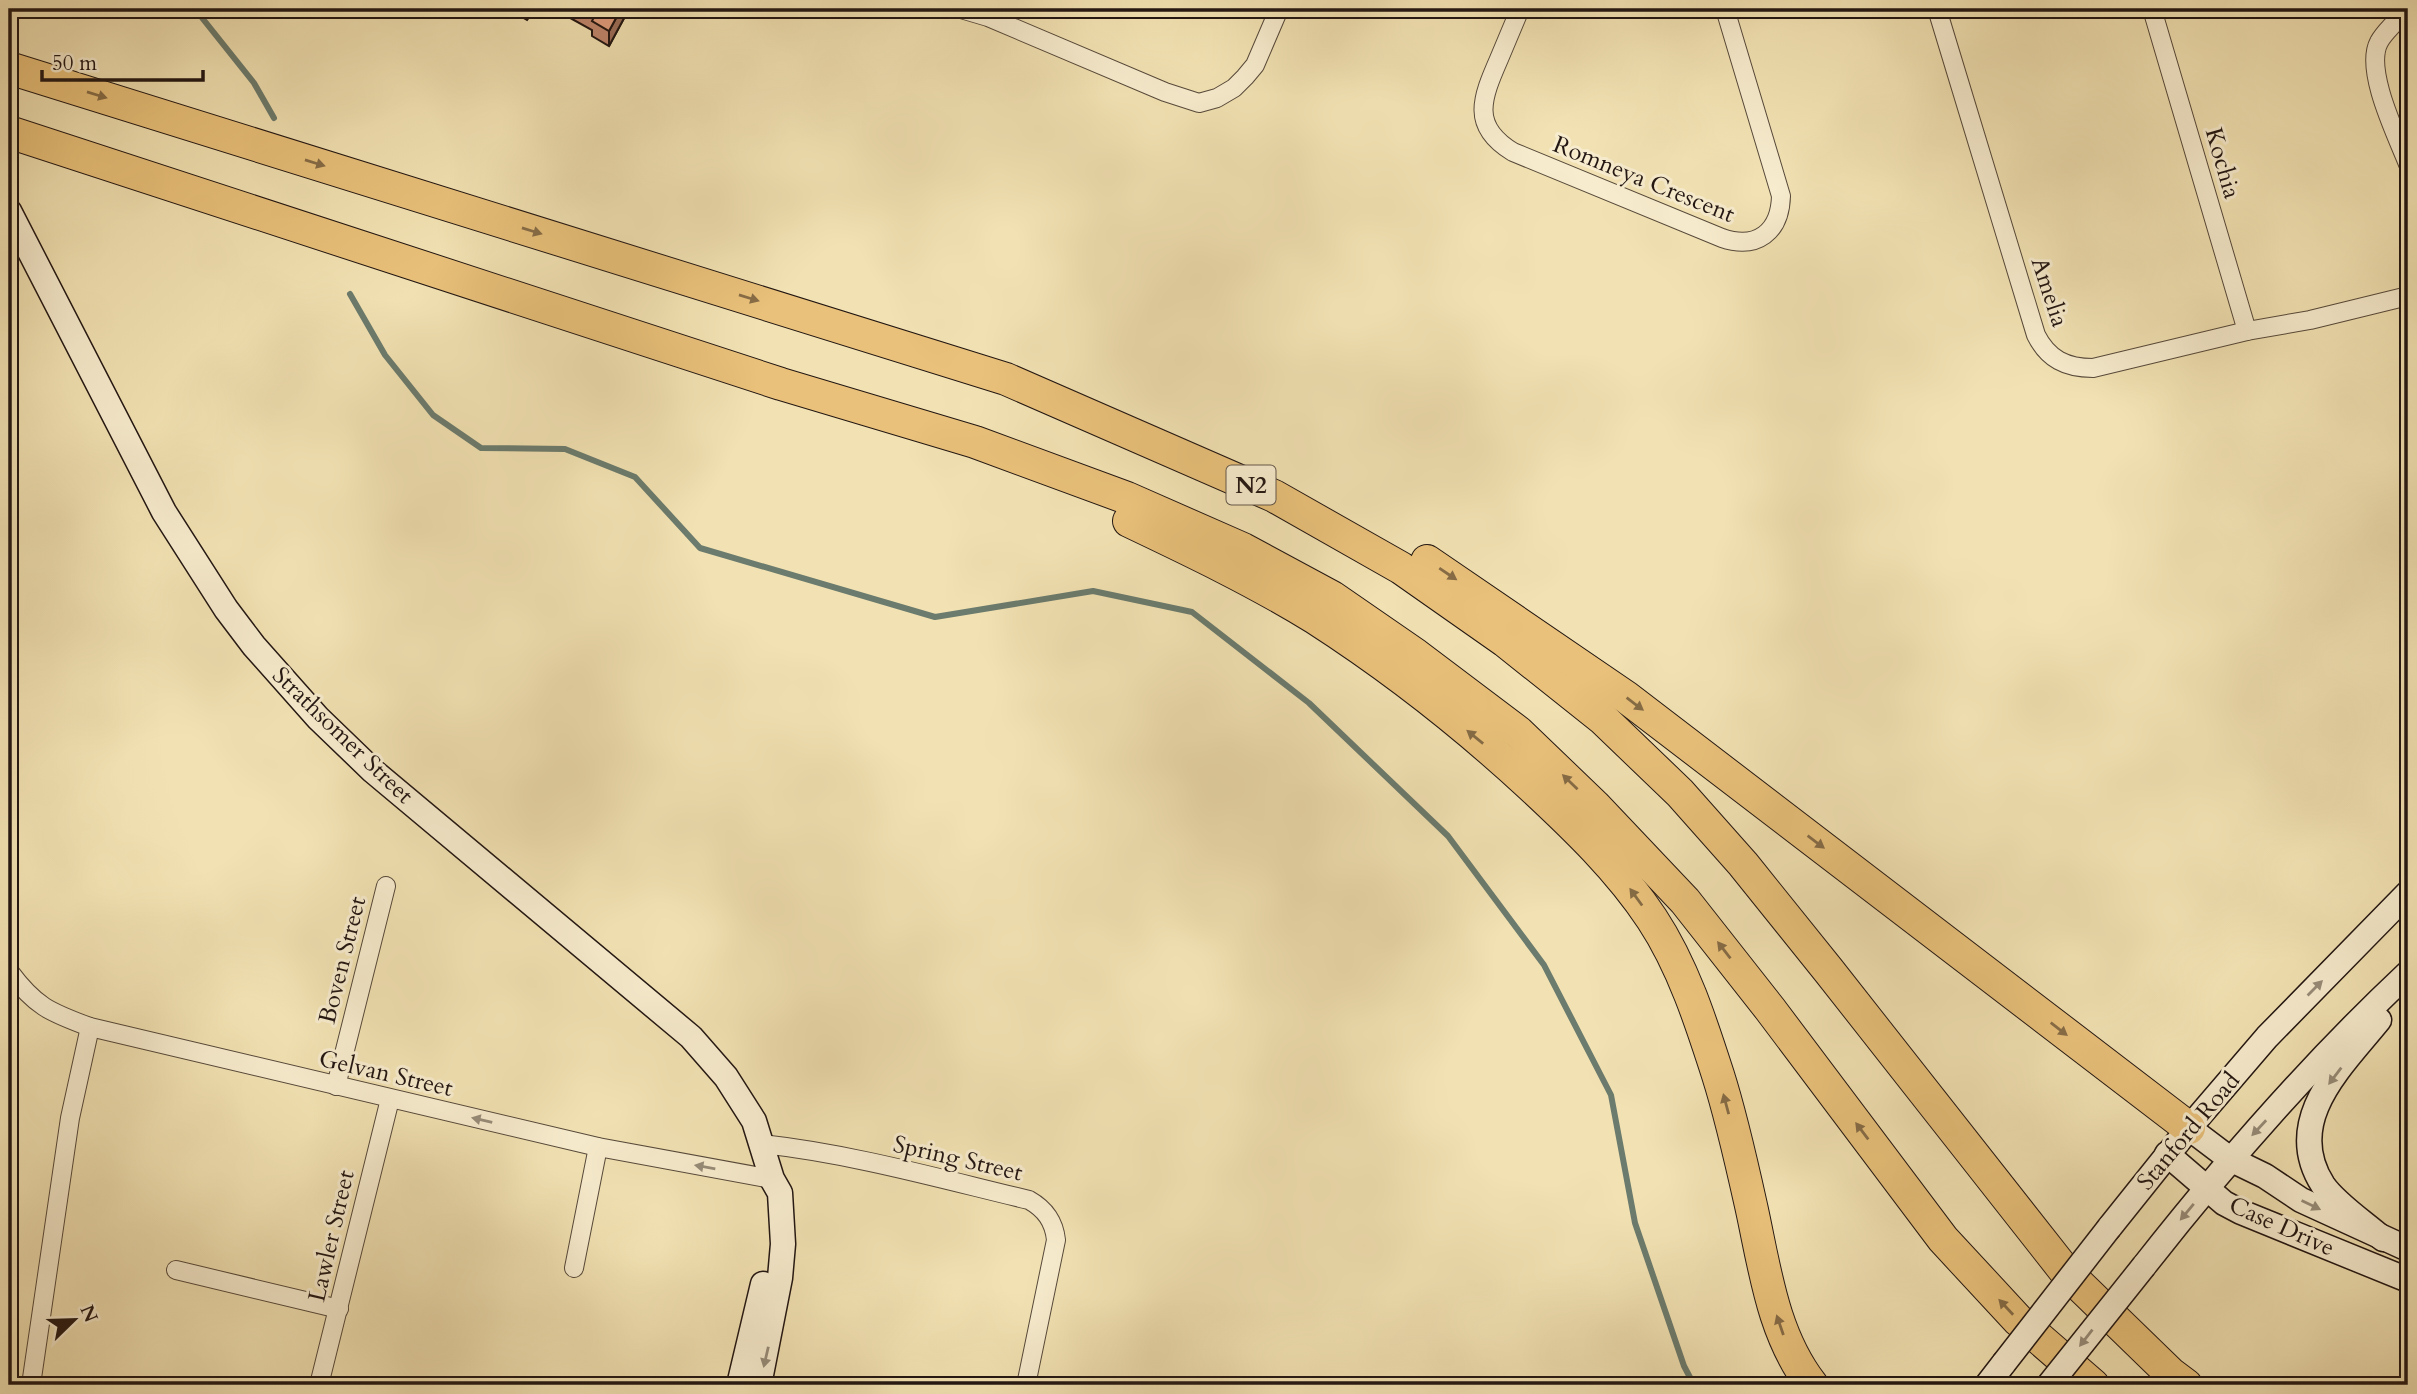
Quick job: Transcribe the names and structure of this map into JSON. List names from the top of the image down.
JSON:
{
  "streets": {
    "highway": ["N2"],
    "street": [
      "Kochia",
      "Romneya Crescent",
      "Amelia",
      "Strathsomer Street",
      "Boven Street",
      "Gelvan Street",
      "Stanford Road",
      "Spring Street",
      "Case Drive",
      "Lawler Street"
    ]
  },
  "crossings": [
    ["Kochia", "Amelia"],
    ["Strathsomer Street", "Gelvan Street"],
    ["Strathsomer Street", "Spring Street"],
    ["Boven Street", "Gelvan Street"],
    ["Gelvan Street", "Lawler Street"],
    ["Stanford Road", "Case Drive"]
  ],
  "one_way": ["Gelvan Street"],
  "scale_bar": "50 m",
  "north": "top right"
}
